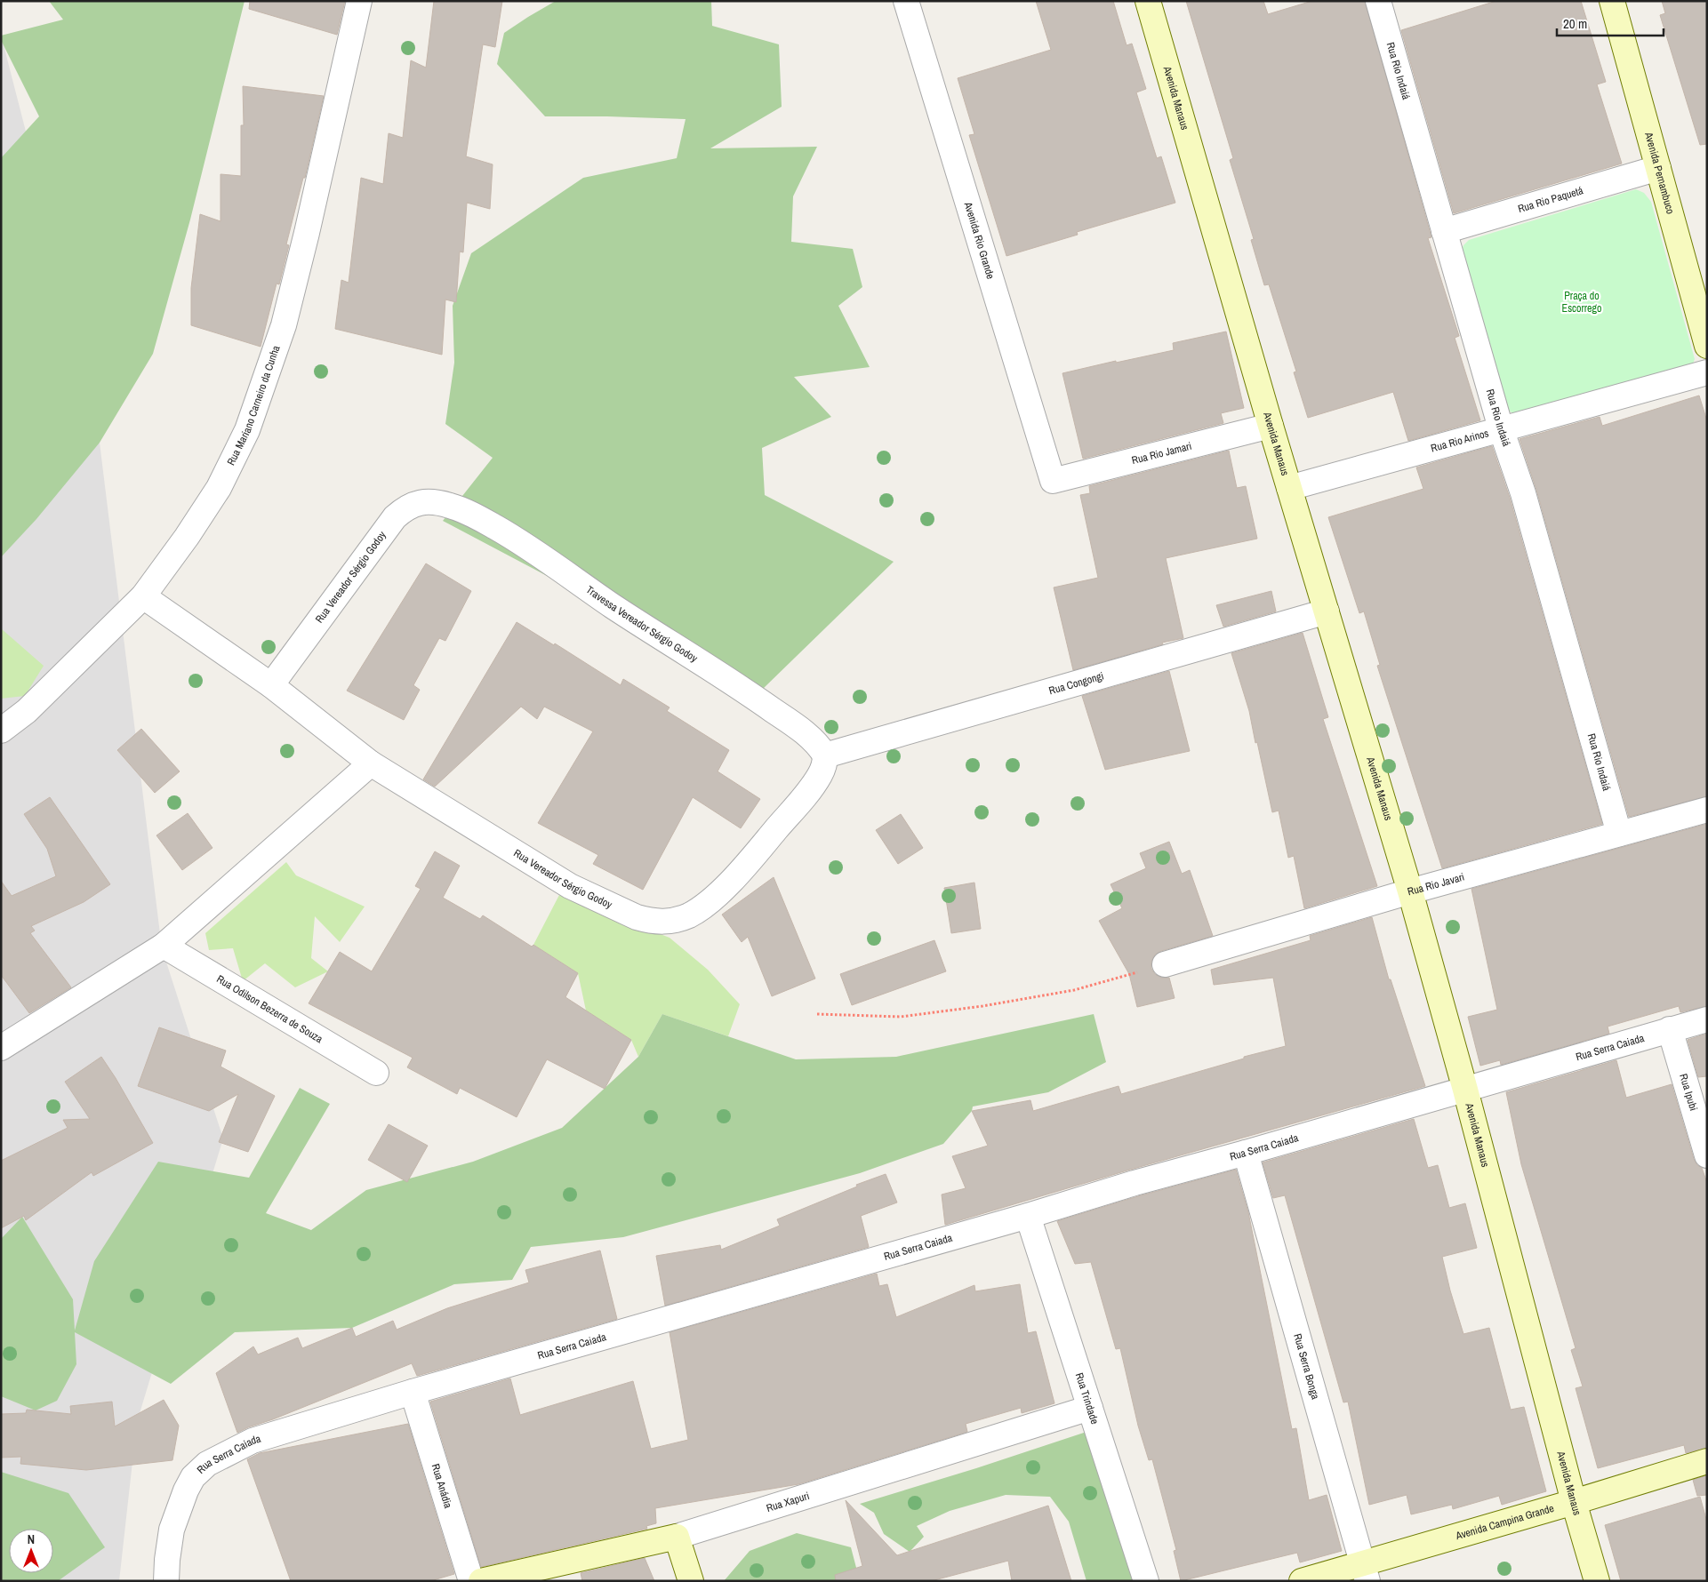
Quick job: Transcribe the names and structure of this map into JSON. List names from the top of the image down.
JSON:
{
  "streets": {
    "main road": [
      "Avenida Manaus",
      "Avenida Pernambuco",
      "Rua Xapuri",
      "Avenida Campina Grande"
    ],
    "street": [
      "Rua Rio Indaiá",
      "Rua Rio Paquetá",
      "Avenida Rio Grande",
      "Rua Mariano Carneiro da Cunha",
      "Rua Rio Arinos",
      "Rua Rio Jamari",
      "Rua Vereador Sérgio Godoy",
      "Travessa Vereador Sérgio Godoy",
      "Rua Congongi",
      "Rua Rio Javari",
      "Rua Odilson Bezerra de Souza",
      "Rua Serra Caiada",
      "Rua Ipubi",
      "Rua Serra Bonga",
      "Rua Trindade",
      "Rua Anádia"
    ]
  },
  "crossings": [
    ["Rua Rio Indaiá", "Rua Rio Paquetá"],
    ["Rua Rio Indaiá", "Rua Rio Arinos"],
    ["Rua Rio Indaiá", "Rua Rio Javari"],
    ["Avenida Manaus", "Rua Rio Arinos"],
    ["Avenida Manaus", "Rua Rio Jamari"],
    ["Avenida Manaus", "Rua Congongi"],
    ["Avenida Manaus", "Rua Rio Javari"],
    ["Avenida Manaus", "Rua Serra Caiada"],
    ["Avenida Manaus", "Avenida Campina Grande"],
    ["Avenida Pernambuco", "Rua Rio Paquetá"],
    ["Avenida Rio Grande", "Rua Rio Jamari"],
    ["Rua Mariano Carneiro da Cunha", "Rua Vereador Sérgio Godoy"],
    ["Rua Vereador Sérgio Godoy", "Travessa Vereador Sérgio Godoy"],
    ["Rua Vereador Sérgio Godoy", "Rua Congongi"],
    ["Travessa Vereador Sérgio Godoy", "Rua Congongi"],
    ["Rua Serra Caiada", "Rua Ipubi"],
    ["Rua Serra Caiada", "Rua Serra Bonga"],
    ["Rua Serra Caiada", "Rua Trindade"],
    ["Rua Serra Caiada", "Rua Anádia"],
    ["Rua Serra Bonga", "Avenida Campina Grande"],
    ["Rua Trindade", "Rua Xapuri"]
  ],
  "parks": ["Praça do Escorrego"],
  "scale_bar": "20 m",
  "north": "top"
}
